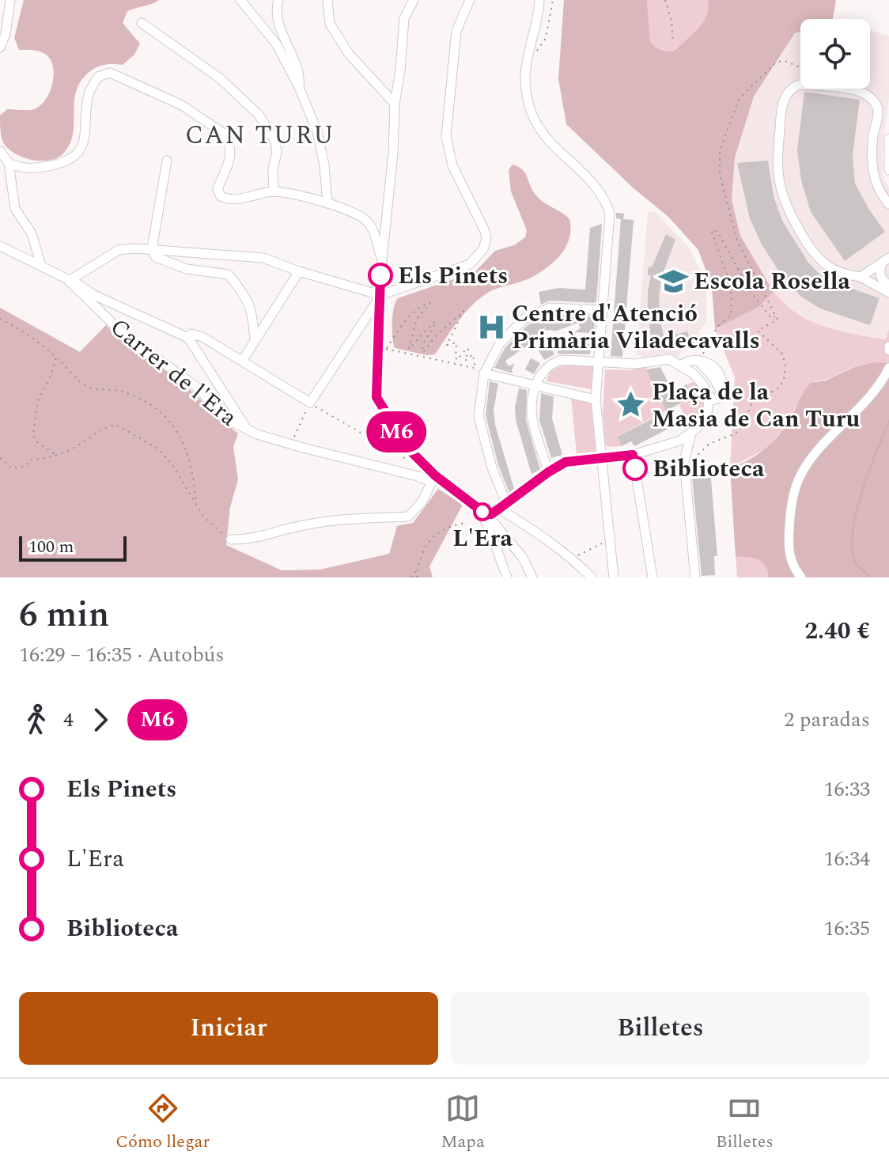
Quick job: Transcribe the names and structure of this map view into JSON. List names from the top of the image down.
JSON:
{
  "streets": {
    "street": ["Carrer de l'Era"]
  },
  "districts": ["CAN TURU"],
  "places": {
    "other": ["Els Pinets", "Biblioteca", "L'Era"],
    "school or university": ["Escola Rosella"],
    "hospital": ["Centre d'Atenció Primària Viladecavalls"],
    "place": ["Plaça de la Masia de Can Turu"]
  },
  "lines": ["bus line M6"],
  "scale_bar": "100 m",
  "page": {
    "on_map": "M6",
    "scale": "100 m",
    "heading": ["6 min", "16:29 – 16:35 · Autobús", "2.40 €"],
    "legs": ["4", "M6", "2 paradas"],
    "list": [
      {
        "name": "Els Pinets",
        "value": "16:33"
      },
      {
        "name": "L'Era",
        "value": "16:34"
      },
      {
        "name": "Biblioteca",
        "value": "16:35"
      }
    ],
    "buttons": ["Iniciar", "Billetes"],
    "tabs": ["Cómo llegar", "Mapa", "Billetes"]
  }
}
